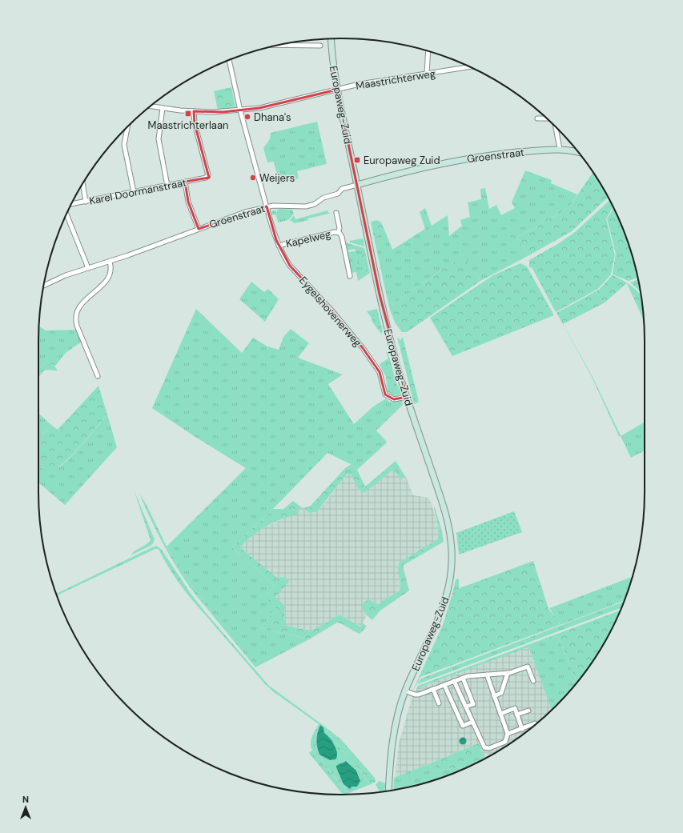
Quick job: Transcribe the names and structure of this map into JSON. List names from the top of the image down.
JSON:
{
  "streets": {
    "street": [
      "Maastrichterweg",
      "Europaweg-Zuid",
      "Groenstraat",
      "Karel Doormanstraat",
      "Kapelweg",
      "Eygelshovenerweg"
    ]
  },
  "crossings": [
    ["Maastrichterweg", "Europaweg-Zuid"],
    ["Maastrichterweg", "Eygelshovenerweg"],
    ["Europaweg-Zuid", "Groenstraat"],
    ["Europaweg-Zuid", "Eygelshovenerweg"],
    ["Groenstraat", "Eygelshovenerweg"],
    ["Kapelweg", "Eygelshovenerweg"]
  ],
  "places": {
    "transit": ["Maastrichterlaan", "Europaweg Zuid"],
    "other": ["Dhana's", "Weijers"]
  },
  "north": "top"
}
